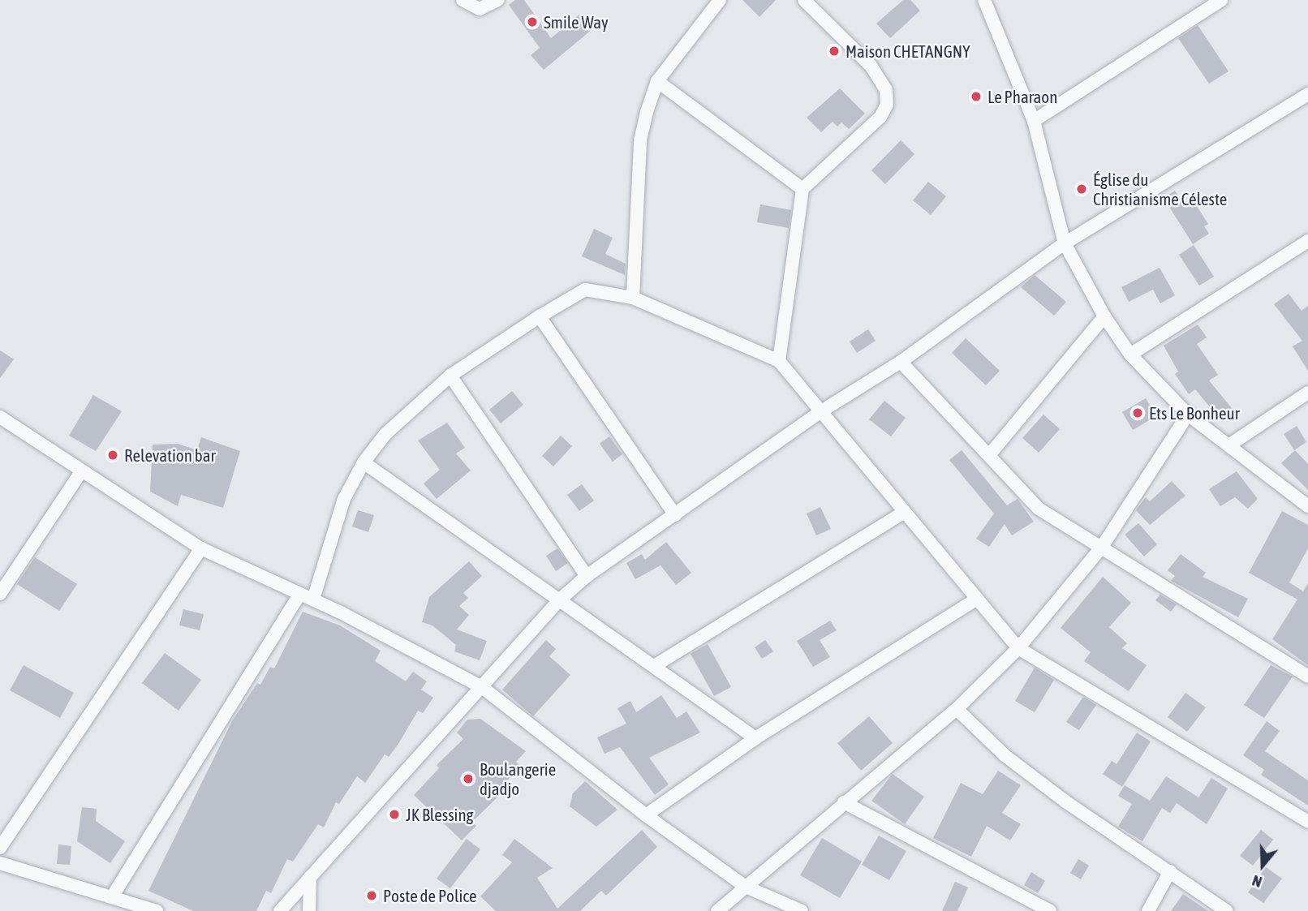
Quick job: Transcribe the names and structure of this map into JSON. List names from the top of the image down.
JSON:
{
  "places": [
    "Smile Way",
    "Maison CHETANGNY",
    "Le Pharaon",
    "Église du Christianisme Céleste",
    "Ets Le Bonheur",
    "Relevation bar",
    "Boulangerie djadjo",
    "JK Blessing",
    "Poste de Police"
  ],
  "north": "bottom"
}
